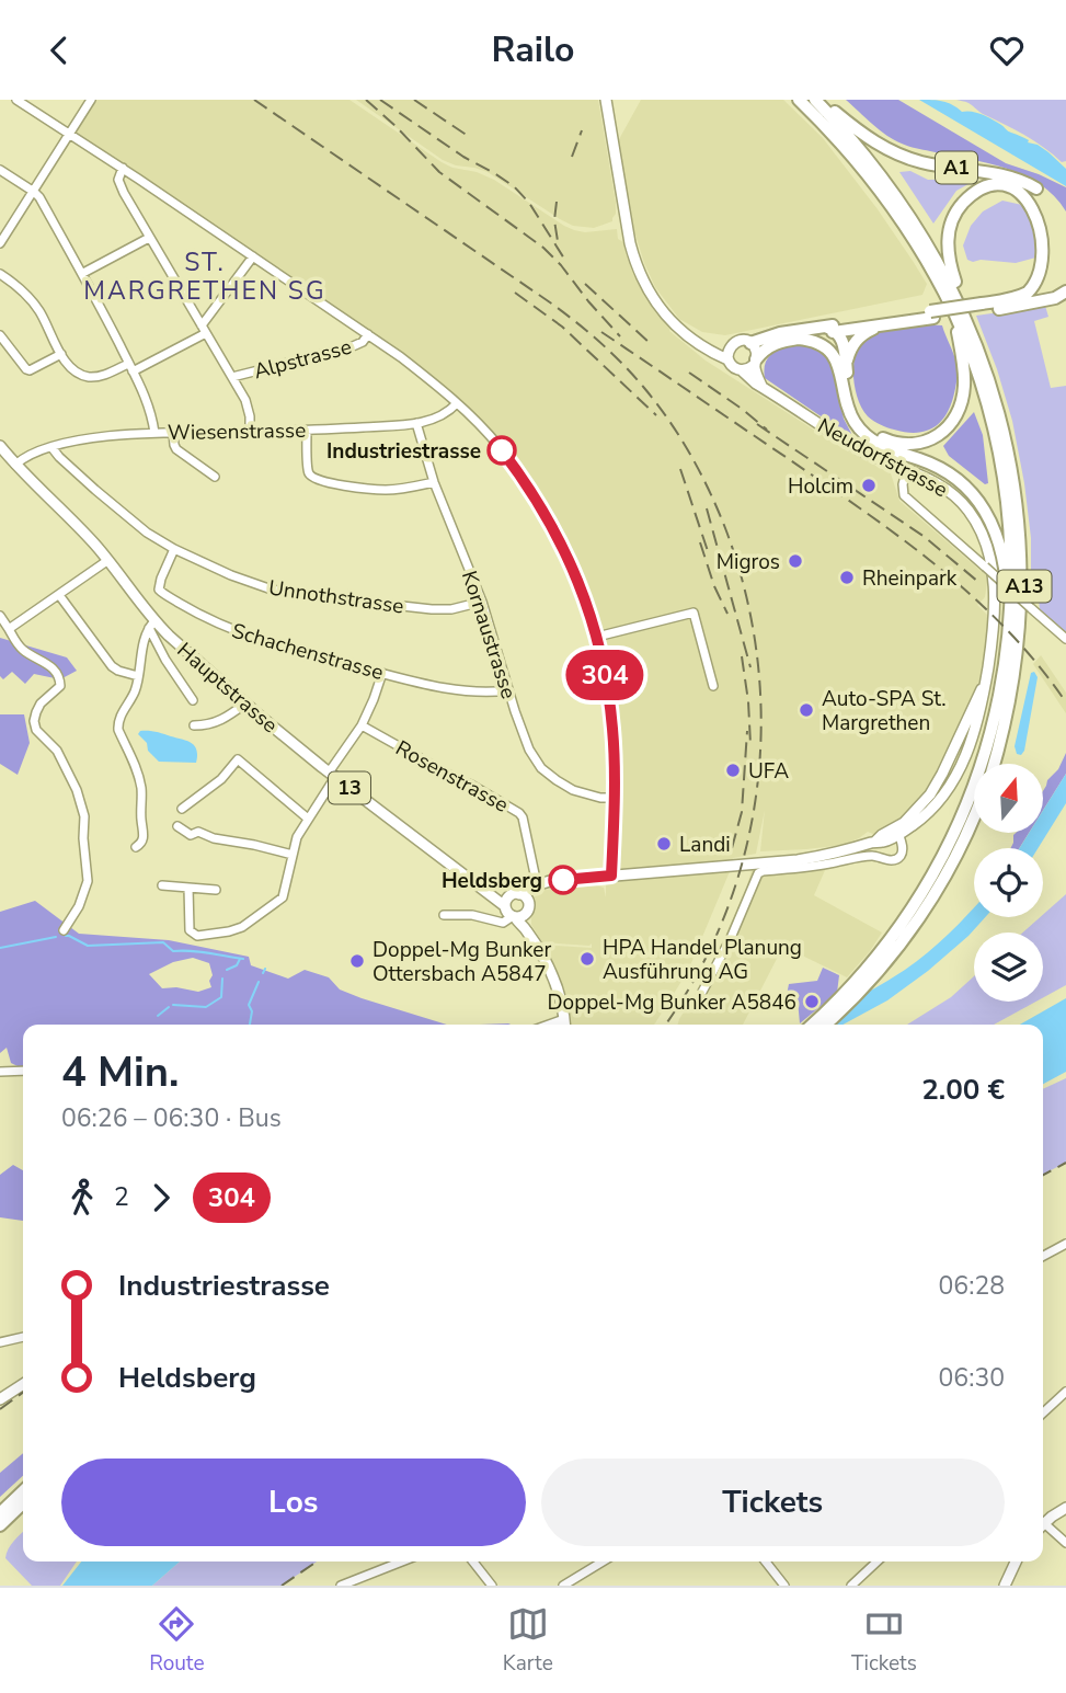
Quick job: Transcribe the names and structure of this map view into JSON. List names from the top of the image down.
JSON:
{
  "streets": {
    "highway": ["A1", "A13"],
    "main road": ["Neudorfstrasse", "Hauptstrasse", "13"],
    "street": [
      "Alpstrasse",
      "Wiesenstrasse",
      "Unnothstrasse",
      "Kornaustrasse",
      "Schachenstrasse",
      "Rosenstrasse"
    ]
  },
  "crossings": [
    ["A1", "A13"],
    ["Wiesenstrasse", "Unnothstrasse"],
    ["Wiesenstrasse", "Kornaustrasse"],
    ["Wiesenstrasse", "Hauptstrasse"],
    ["Neudorfstrasse", "Hauptstrasse"],
    ["Neudorfstrasse", "Rosenstrasse"],
    ["Unnothstrasse", "Kornaustrasse"],
    ["Unnothstrasse", "Schachenstrasse"],
    ["Kornaustrasse", "Schachenstrasse"]
  ],
  "districts": ["ST. MARGRETHEN SG"],
  "places": [
    "Industriestrasse",
    "Holcim",
    "Migros",
    "Rheinpark",
    "Auto-SPA St. Margrethen",
    "UFA",
    "Landi",
    "Heldsberg",
    "HPA Handel Planung Ausführung AG",
    "Doppel-Mg Bunker Ottersbach A5847",
    "Doppel-Mg Bunker A5846"
  ],
  "lines": ["bus line 304"],
  "north": "top",
  "page": {
    "header": "Railo",
    "on_map": "304",
    "heading": ["4 Min.", "06:26 – 06:30 · Bus", "2.00 €"],
    "legs": ["2", "304"],
    "list": [
      {
        "name": "Industriestrasse",
        "value": "06:28"
      },
      {
        "name": "Heldsberg",
        "value": "06:30"
      }
    ],
    "buttons": ["Los", "Tickets"],
    "tabs": ["Route", "Karte", "Tickets"]
  }
}
